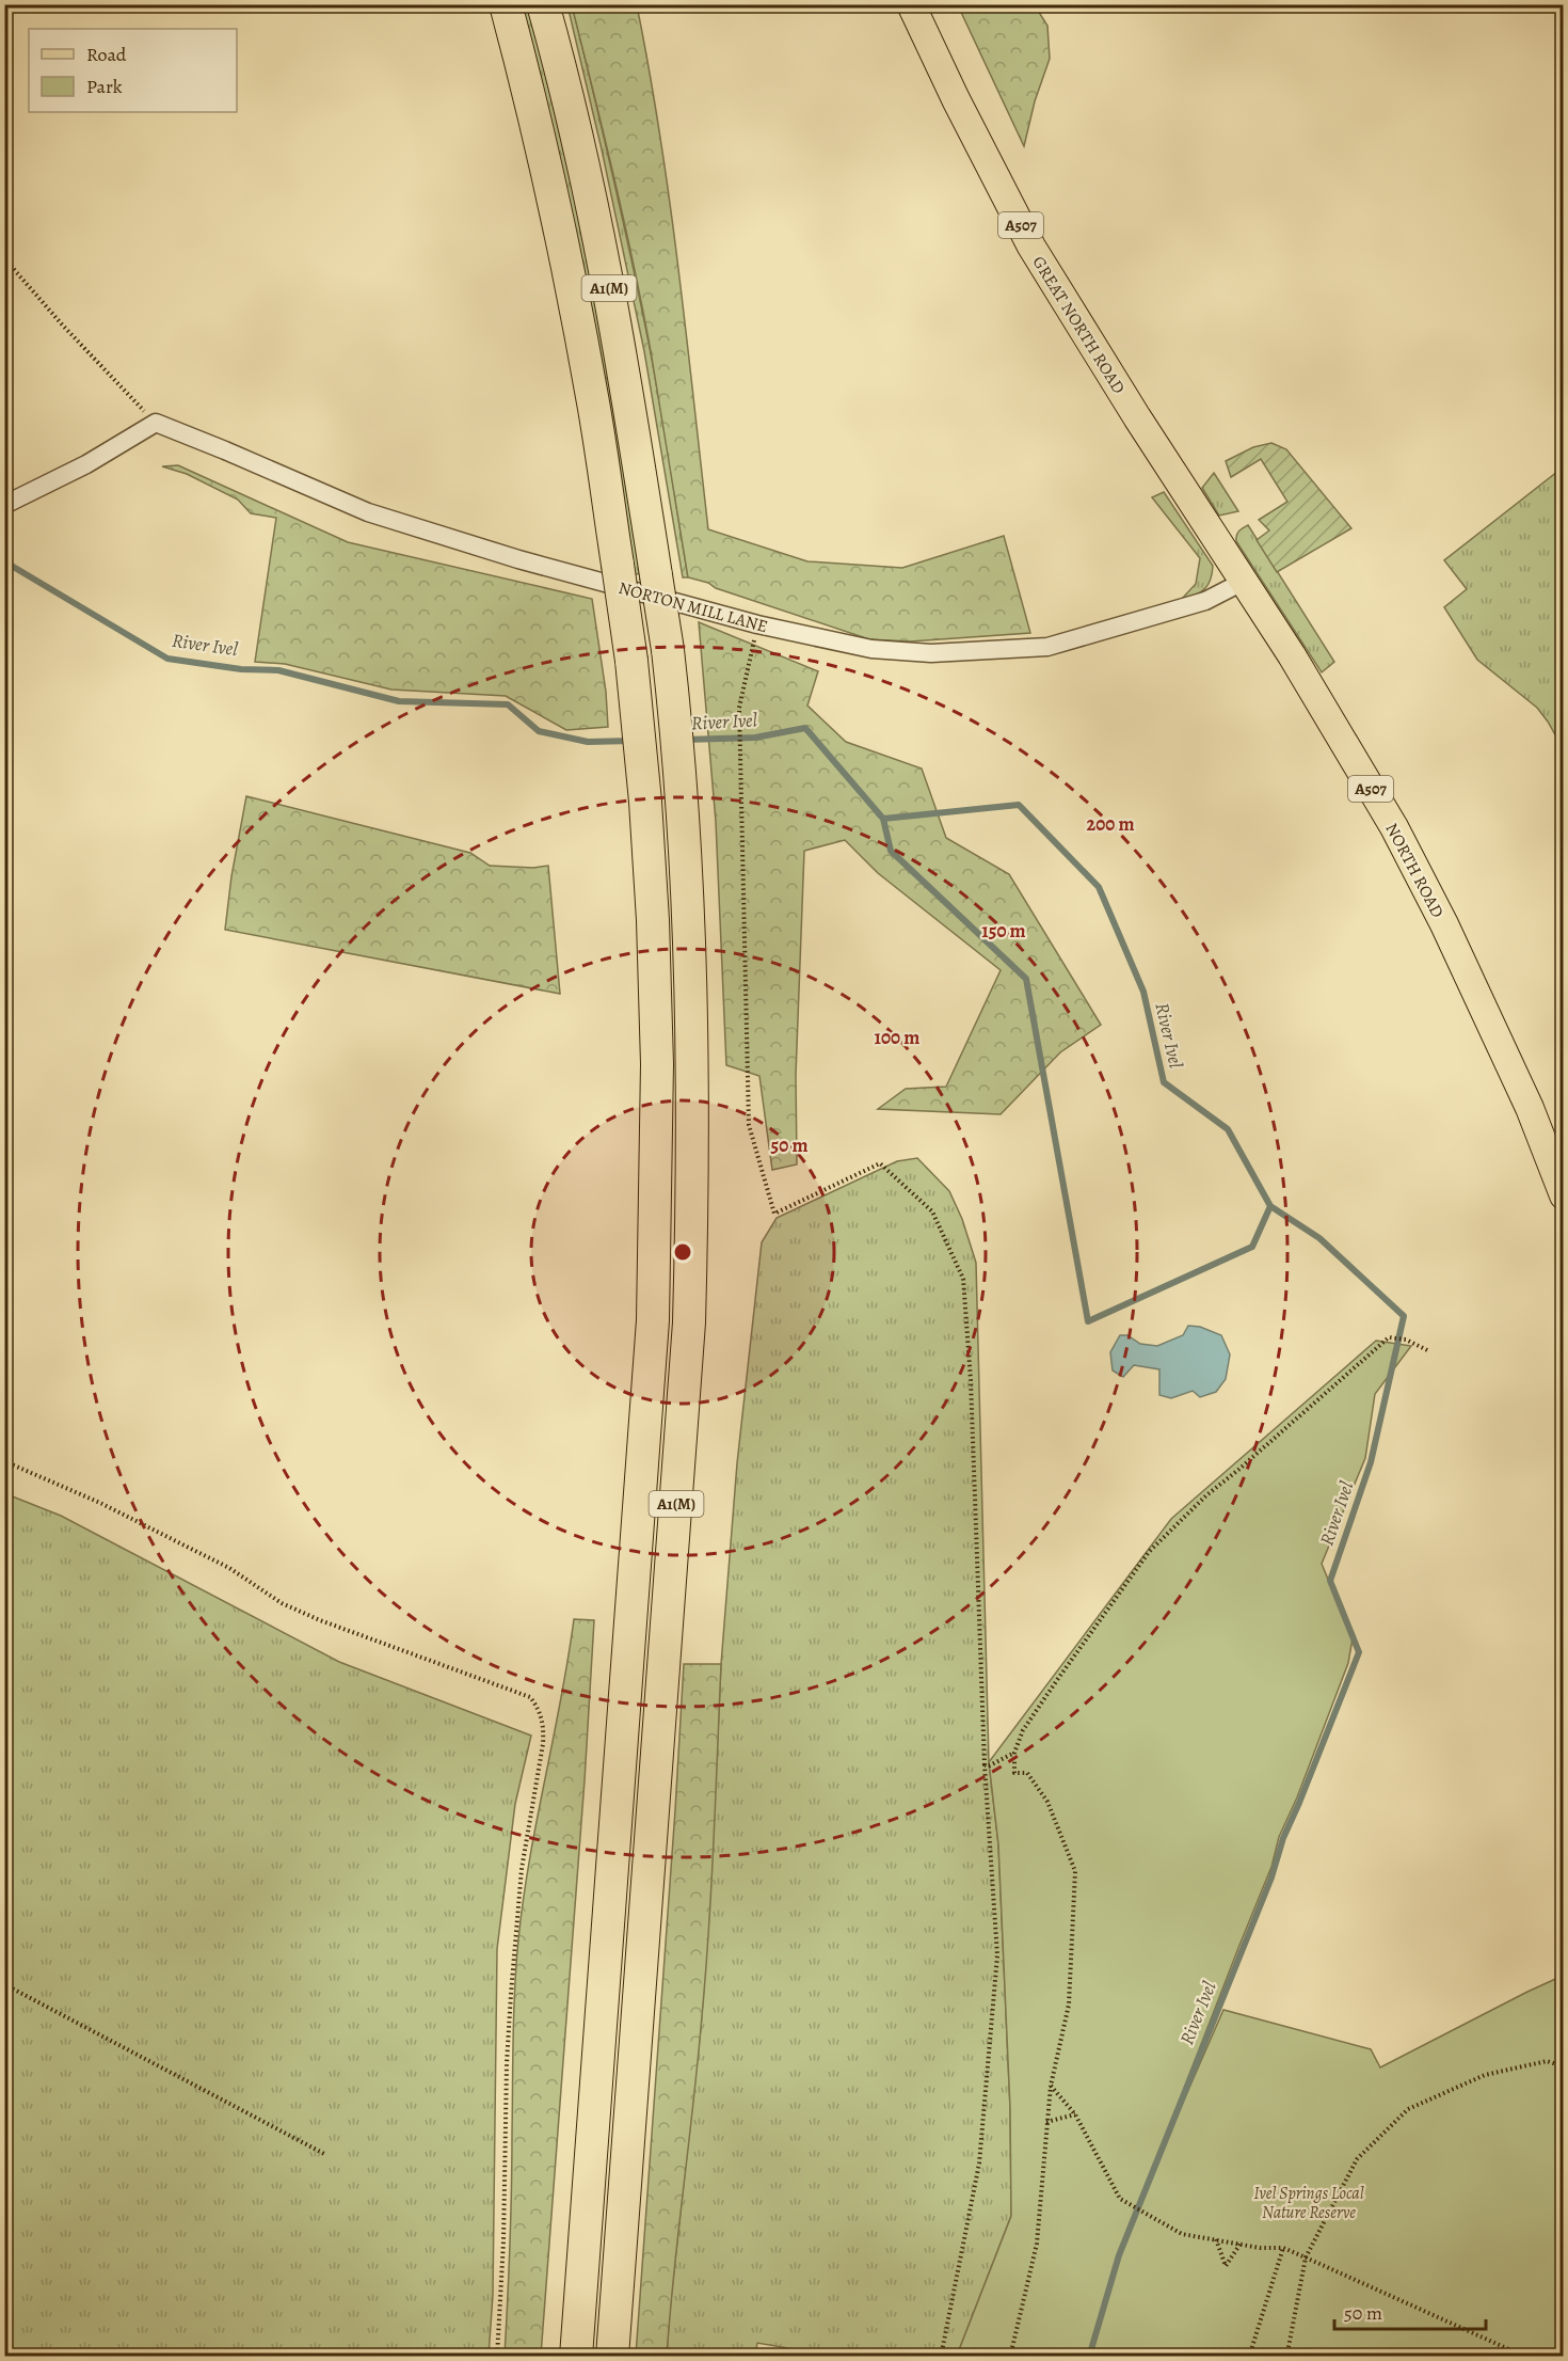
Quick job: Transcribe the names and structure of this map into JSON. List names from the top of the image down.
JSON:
{
  "streets": {
    "highway": ["A1(M)"],
    "main road": ["A507", "GREAT NORTH ROAD", "NORTH ROAD"],
    "street": ["NORTON MILL LANE"]
  },
  "crossings": [
    ["GREAT NORTH ROAD", "NORTH ROAD"],
    ["NORTON MILL LANE", "NORTH ROAD"]
  ],
  "water": ["River Ivel"],
  "parks": ["Ivel Springs Local Nature Reserve"],
  "legend": ["Road", "Park"],
  "scale_bar": "50 m",
  "rings": [
    "200 m",
    "150 m",
    "100 m",
    "50 m"
  ]
}
